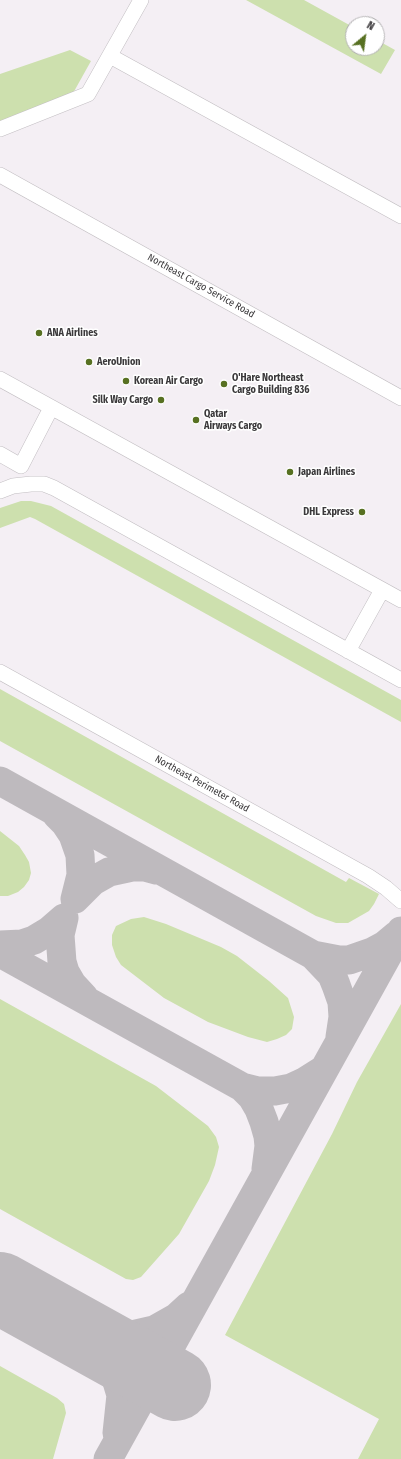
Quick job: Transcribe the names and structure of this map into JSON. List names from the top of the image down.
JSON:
{
  "streets": {
    "street": ["Northeast Cargo Service Road", "Northeast Perimeter Road"]
  },
  "places": [
    "ANA Airlines",
    "AeroUnion",
    "Korean Air Cargo",
    "O'Hare Northeast Cargo Building 836",
    "Silk Way Cargo",
    "Qatar Airways Cargo",
    "Japan Airlines",
    "DHL Express"
  ],
  "north": "top right"
}
